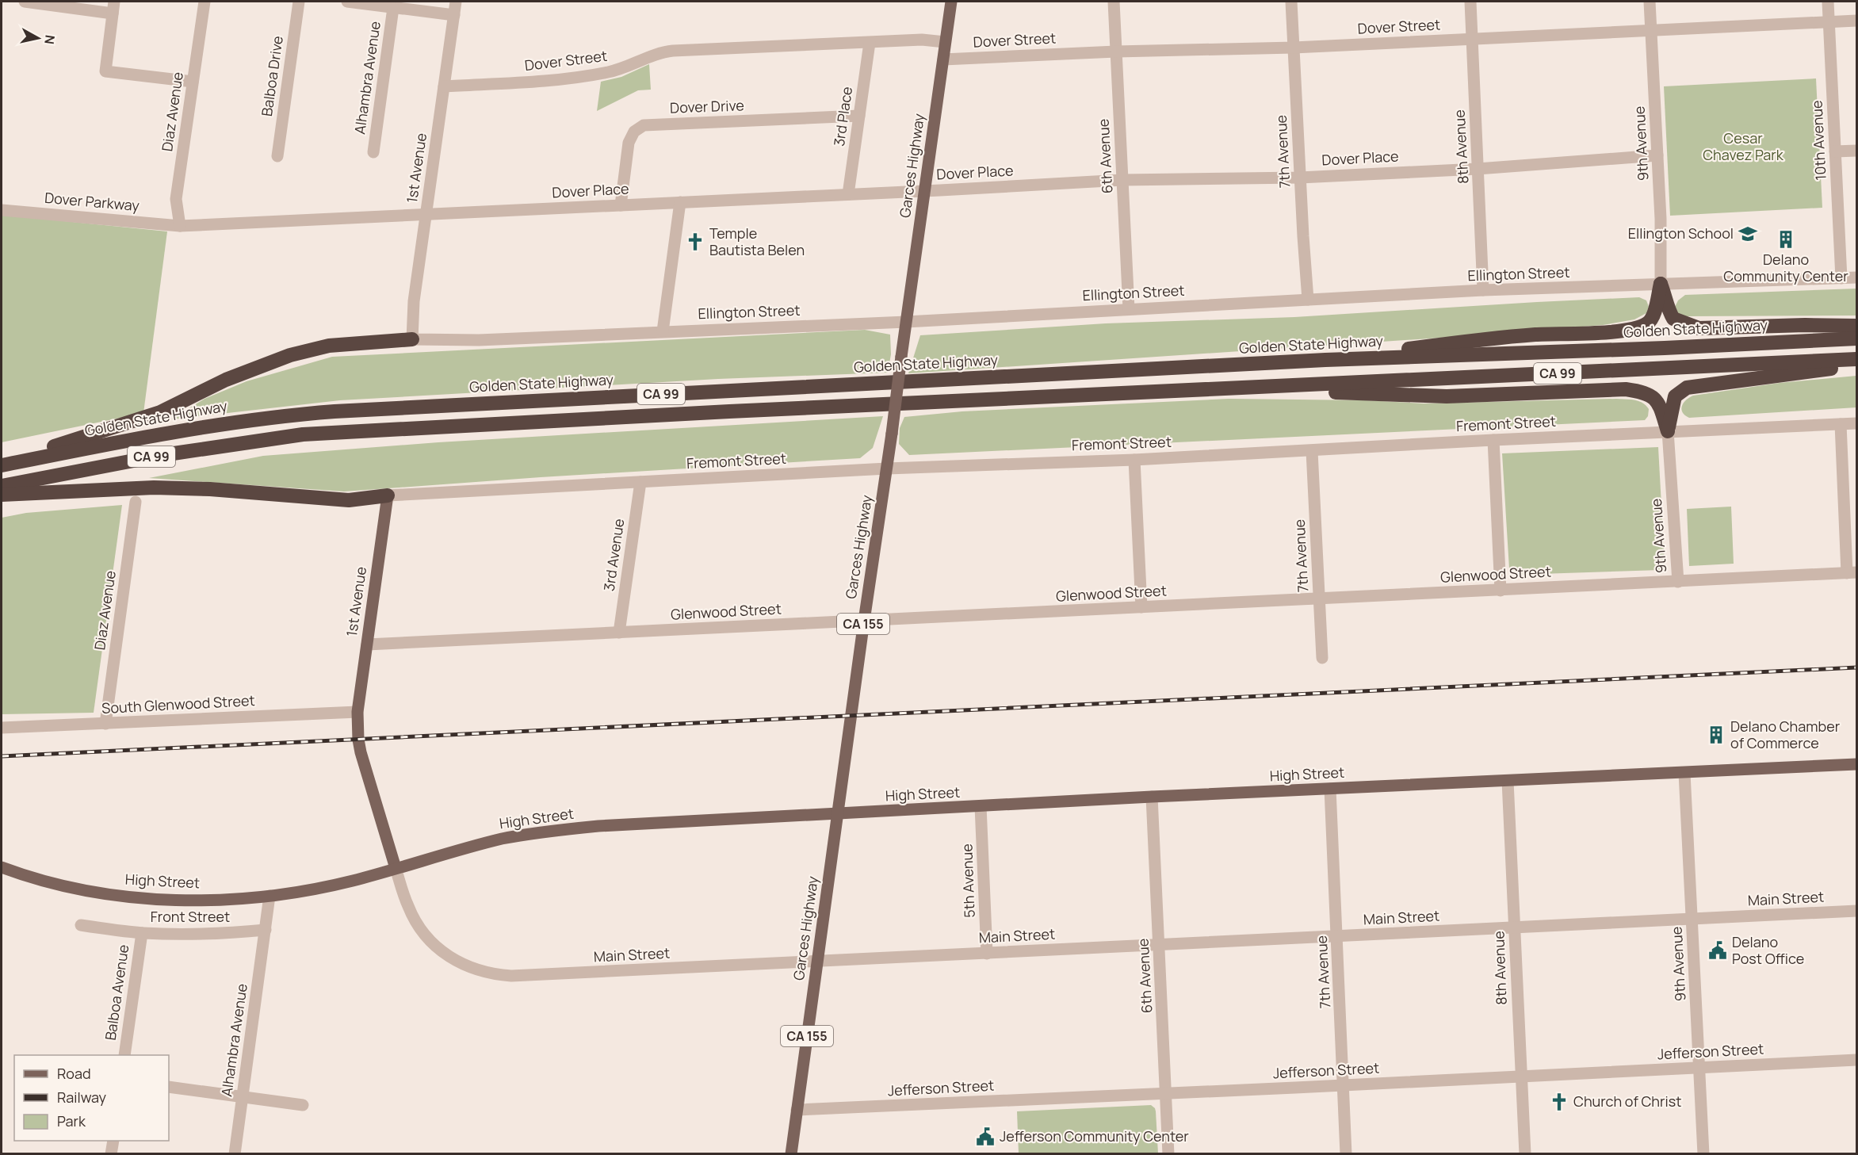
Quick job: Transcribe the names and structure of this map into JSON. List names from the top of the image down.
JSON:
{
  "streets": {
    "highway": ["Golden State Highway", "CA 99"],
    "main road": [
      "Garces Highway",
      "1st Avenue",
      "CA 155",
      "High Street",
      "Main Street"
    ],
    "street": [
      "Dover Street",
      "Balboa Drive",
      "Alhambra Avenue",
      "Dover Drive",
      "Diaz Avenue",
      "3rd Place",
      "10th Avenue",
      "9th Avenue",
      "8th Avenue",
      "7th Avenue",
      "6th Avenue",
      "Dover Place",
      "Dover Parkway",
      "Ellington Street",
      "Fremont Street",
      "3rd Avenue",
      "Glenwood Street",
      "South Glenwood Street",
      "5th Avenue",
      "Front Street",
      "Balboa Avenue",
      "Jefferson Street"
    ]
  },
  "crossings": [
    ["Dover Street", "3rd Place"],
    ["Dover Street", "10th Avenue"],
    ["Dover Street", "9th Avenue"],
    ["Dover Street", "8th Avenue"],
    ["Dover Street", "7th Avenue"],
    ["Dover Street", "6th Avenue"],
    ["Dover Street", "Garces Highway"],
    ["Dover Street", "1st Avenue"],
    ["Alhambra Avenue", "Front Street"],
    ["Dover Drive", "3rd Place"],
    ["Dover Drive", "Dover Place"],
    ["Diaz Avenue", "Dover Place"],
    ["Diaz Avenue", "Dover Parkway"],
    ["Diaz Avenue", "South Glenwood Street"],
    ["3rd Place", "Dover Place"],
    ["10th Avenue", "Ellington Street"],
    ["9th Avenue", "Dover Place"],
    ["9th Avenue", "Ellington Street"],
    ["9th Avenue", "Fremont Street"],
    ["9th Avenue", "Glenwood Street"],
    ["9th Avenue", "High Street"],
    ["9th Avenue", "Main Street"],
    ["9th Avenue", "Jefferson Street"],
    ["8th Avenue", "Dover Place"],
    ["8th Avenue", "Ellington Street"],
    ["8th Avenue", "High Street"],
    ["8th Avenue", "Main Street"],
    ["8th Avenue", "Jefferson Street"],
    ["7th Avenue", "Dover Place"],
    ["7th Avenue", "Ellington Street"],
    ["7th Avenue", "Fremont Street"],
    ["7th Avenue", "Glenwood Street"],
    ["7th Avenue", "High Street"],
    ["7th Avenue", "Main Street"],
    ["7th Avenue", "Jefferson Street"],
    ["6th Avenue", "Dover Place"],
    ["6th Avenue", "Ellington Street"],
    ["6th Avenue", "High Street"],
    ["6th Avenue", "Main Street"],
    ["6th Avenue", "Jefferson Street"],
    ["Dover Place", "Garces Highway"],
    ["Dover Place", "1st Avenue"],
    ["Dover Place", "Dover Parkway"],
    ["Garces Highway", "Ellington Street"],
    ["Garces Highway", "Fremont Street"],
    ["Garces Highway", "Glenwood Street"],
    ["Garces Highway", "High Street"],
    ["Garces Highway", "Main Street"],
    ["Garces Highway", "Jefferson Street"],
    ["1st Avenue", "Ellington Street"],
    ["1st Avenue", "Fremont Street"],
    ["1st Avenue", "Glenwood Street"],
    ["1st Avenue", "South Glenwood Street"],
    ["1st Avenue", "Main Street"],
    ["Fremont Street", "3rd Avenue"],
    ["3rd Avenue", "Glenwood Street"],
    ["South Glenwood Street", "Main Street"],
    ["High Street", "5th Avenue"],
    ["High Street", "Main Street"],
    ["5th Avenue", "Main Street"],
    ["Front Street", "Balboa Avenue"]
  ],
  "parks": ["Cesar Chavez Park"],
  "places": {
    "school or university": ["Ellington School"],
    "building": ["Delano Community Center", "Delano Chamber of Commerce"],
    "church": ["Temple Bautista Belen", "Church of Christ"],
    "public building": ["Delano Post Office", "Jefferson Community Center"]
  },
  "legend": ["Road", "Railway", "Park"],
  "north": "right"
}
